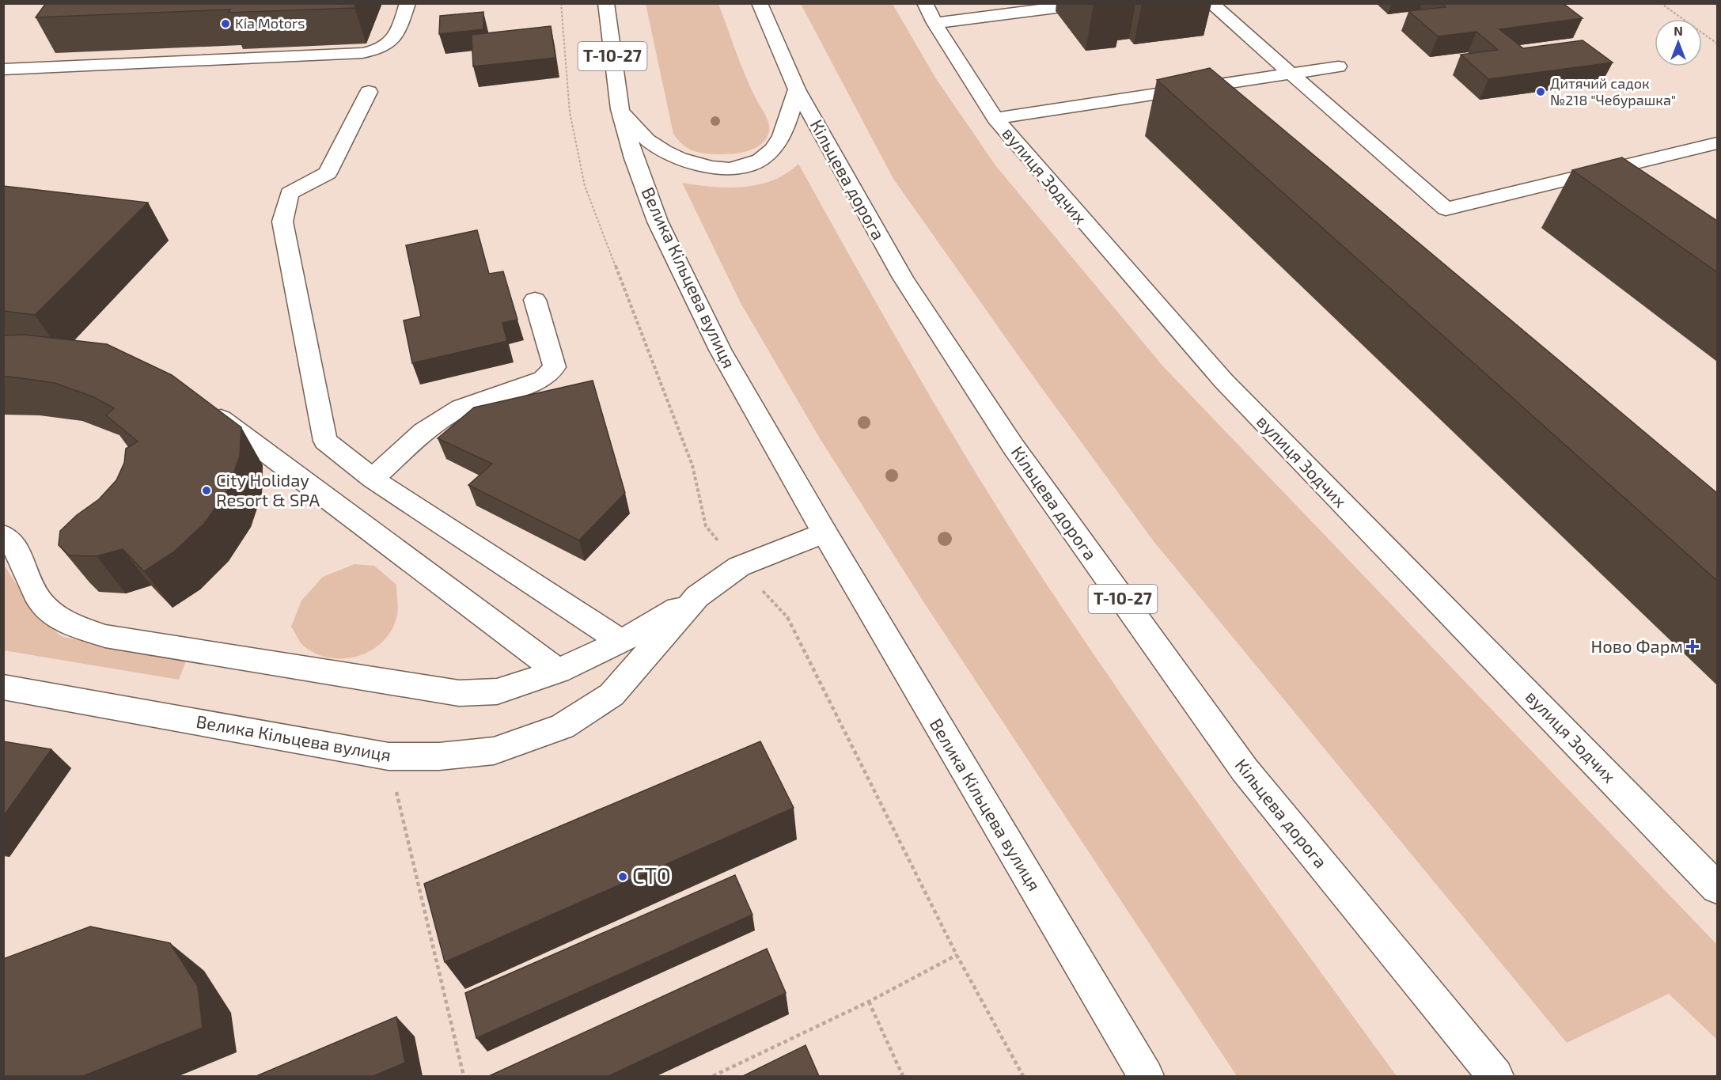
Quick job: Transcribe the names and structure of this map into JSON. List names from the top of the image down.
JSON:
{
  "streets": {
    "main road": [
      "Т-10-27",
      "вулиця Зодчих",
      "Кільцева дорога",
      "Велика Кільцева вулиця"
    ]
  },
  "places": {
    "other": [
      "Kia Motors",
      "Дитячий садок №218 \"Чебурашка\"",
      "City Holiday Resort & SPA",
      "СТО"
    ],
    "health": ["Ново Фарм"]
  },
  "north": "top"
}
